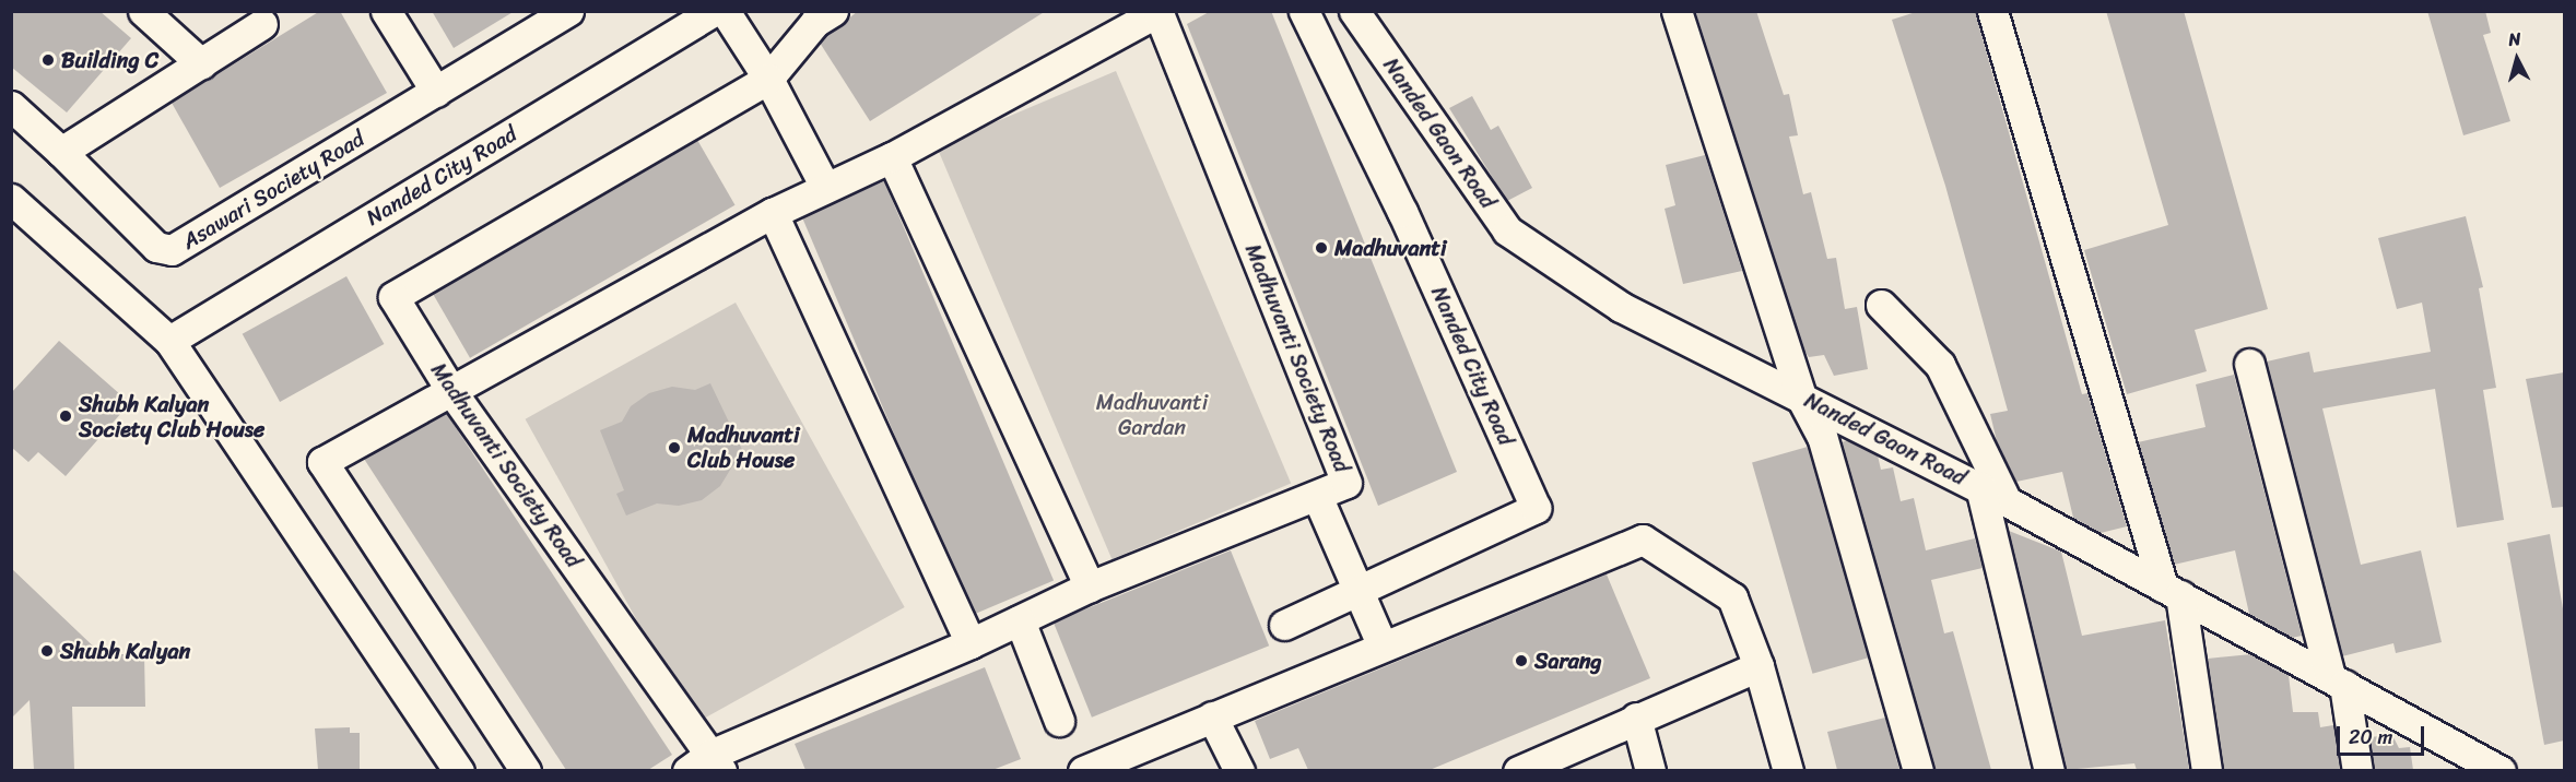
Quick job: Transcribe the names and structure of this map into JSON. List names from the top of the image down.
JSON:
{
  "streets": {
    "street": [
      "Nanded Gaon Road",
      "Nanded City Road",
      "Asawari Society Road",
      "Madhuvanti Society Road"
    ]
  },
  "parks": ["Madhuvanti Gardan"],
  "places": [
    "Building C",
    "Madhuvanti",
    "Shubh Kalyan Society Club House",
    "Madhuvanti Club House",
    "Shubh Kalyan",
    "Sarang"
  ],
  "scale_bar": "20 m",
  "north": "top"
}
